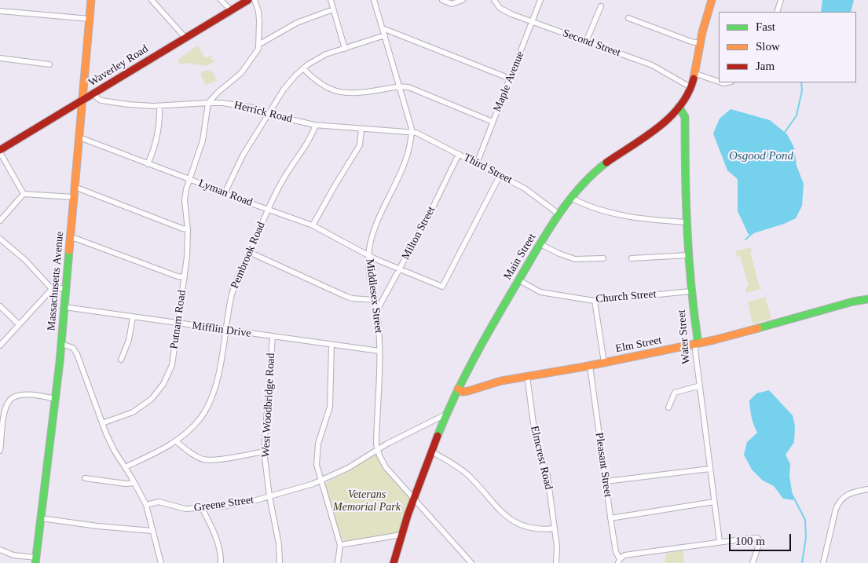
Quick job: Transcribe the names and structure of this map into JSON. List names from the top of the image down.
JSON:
{
  "streets": {
    "main road": [
      "Waverley Road",
      "Main Street",
      "Massachusetts Avenue",
      "Water Street",
      "Elm Street"
    ],
    "street": [
      "Second Street",
      "Maple Avenue",
      "Herrick Road",
      "Third Street",
      "Lyman Road",
      "Milton Street",
      "Pembrook Road",
      "Middlesex Street",
      "Church Street",
      "Putnam Road",
      "Mifflin Drive",
      "West Woodbridge Road",
      "Elmcrest Road",
      "Pleasant Street",
      "Greene Street"
    ]
  },
  "crossings": [
    ["Second Street", "Maple Avenue"],
    ["Second Street", "Main Street"],
    ["Waverley Road", "Herrick Road"],
    ["Waverley Road", "Massachusetts Avenue"],
    ["Maple Avenue", "Third Street"],
    ["Herrick Road", "Third Street"],
    ["Herrick Road", "Pembrook Road"],
    ["Herrick Road", "Middlesex Street"],
    ["Herrick Road", "Putnam Road"],
    ["Third Street", "Lyman Road"],
    ["Third Street", "Milton Street"],
    ["Third Street", "Main Street"],
    ["Third Street", "Middlesex Street"],
    ["Lyman Road", "Milton Street"],
    ["Lyman Road", "Pembrook Road"],
    ["Lyman Road", "Massachusetts Avenue"],
    ["Lyman Road", "Middlesex Street"],
    ["Lyman Road", "Putnam Road"],
    ["Milton Street", "Middlesex Street"],
    ["Pembrook Road", "Mifflin Drive"],
    ["Main Street", "Middlesex Street"],
    ["Main Street", "Church Street"],
    ["Main Street", "Water Street"],
    ["Main Street", "Elm Street"],
    ["Main Street", "Greene Street"],
    ["Massachusetts Avenue", "Mifflin Drive"],
    ["Middlesex Street", "Mifflin Drive"],
    ["Middlesex Street", "Greene Street"],
    ["Church Street", "Water Street"],
    ["Putnam Road", "Mifflin Drive"],
    ["Mifflin Drive", "West Woodbridge Road"],
    ["Water Street", "Elm Street"],
    ["Elm Street", "Elmcrest Road"],
    ["Elm Street", "Pleasant Street"],
    ["West Woodbridge Road", "Greene Street"]
  ],
  "water": ["Osgood Pond"],
  "parks": ["Veterans Memorial Park"],
  "legend": ["Fast", "Slow", "Jam"],
  "scale_bar": "100 m"
}
